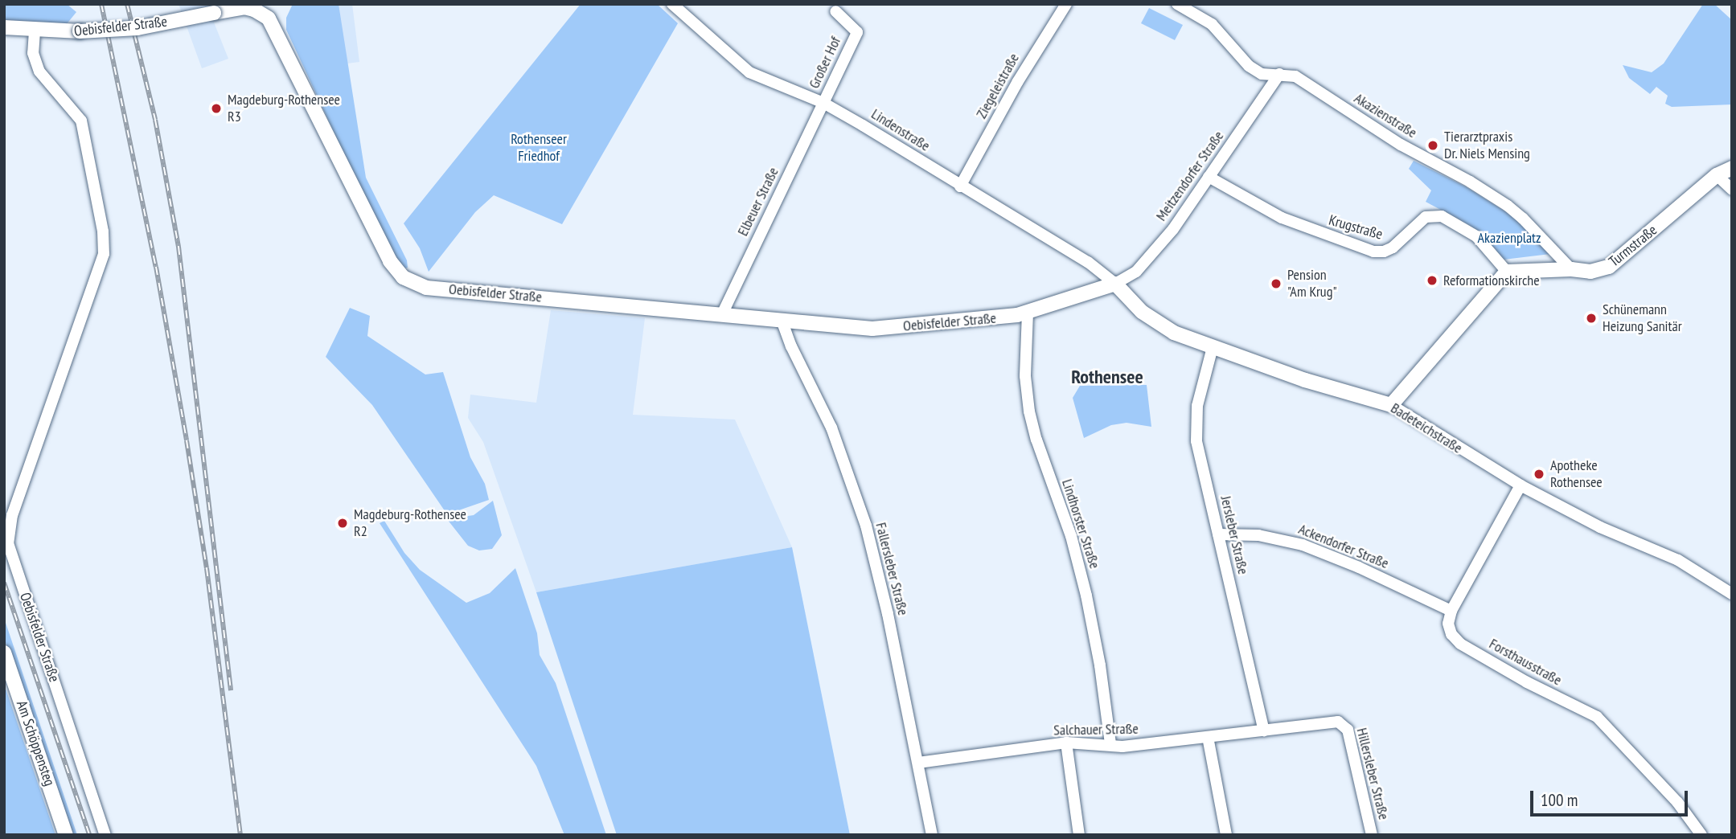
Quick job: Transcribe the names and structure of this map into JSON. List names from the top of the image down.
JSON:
{
  "streets": {
    "street": [
      "Oebisfelder Straße",
      "Großer Hof",
      "Ziegeleistraße",
      "Akazienstraße",
      "Lindenstraße",
      "Meitzendorfer Straße",
      "Elbeuer Straße",
      "Krugstraße",
      "Turmstraße",
      "Badeteichstraße",
      "Lindhorster Straße",
      "Jersleber Straße",
      "Ackendorfer Straße",
      "Fallersleber Straße",
      "Forsthausstraße",
      "Salchauer Straße",
      "Am Schöppensteg",
      "Hillersleber Straße"
    ]
  },
  "crossings": [
    ["Oebisfelder Straße", "Lindenstraße"],
    ["Oebisfelder Straße", "Meitzendorfer Straße"],
    ["Oebisfelder Straße", "Elbeuer Straße"],
    ["Oebisfelder Straße", "Badeteichstraße"],
    ["Oebisfelder Straße", "Lindhorster Straße"],
    ["Oebisfelder Straße", "Fallersleber Straße"],
    ["Großer Hof", "Lindenstraße"],
    ["Großer Hof", "Elbeuer Straße"],
    ["Ziegeleistraße", "Lindenstraße"],
    ["Akazienstraße", "Meitzendorfer Straße"],
    ["Akazienstraße", "Turmstraße"],
    ["Lindenstraße", "Meitzendorfer Straße"],
    ["Lindenstraße", "Elbeuer Straße"],
    ["Lindenstraße", "Badeteichstraße"],
    ["Meitzendorfer Straße", "Krugstraße"],
    ["Meitzendorfer Straße", "Badeteichstraße"],
    ["Krugstraße", "Turmstraße"],
    ["Badeteichstraße", "Jersleber Straße"],
    ["Lindhorster Straße", "Salchauer Straße"],
    ["Jersleber Straße", "Ackendorfer Straße"],
    ["Jersleber Straße", "Salchauer Straße"],
    ["Ackendorfer Straße", "Forsthausstraße"],
    ["Fallersleber Straße", "Salchauer Straße"],
    ["Salchauer Straße", "Hillersleber Straße"]
  ],
  "districts": ["Rothensee"],
  "parks": ["Rothenseer Friedhof", "Akazienplatz"],
  "places": [
    "Magdeburg-Rothensee R3",
    "Tierarztpraxis Dr. Niels Mensing",
    "Reformationskirche",
    "Pension \"Am Krug\"",
    "Schünemann Heizung Sanitär",
    "Apotheke Rothensee",
    "Magdeburg-Rothensee R2"
  ],
  "scale_bar": "100 m"
}
